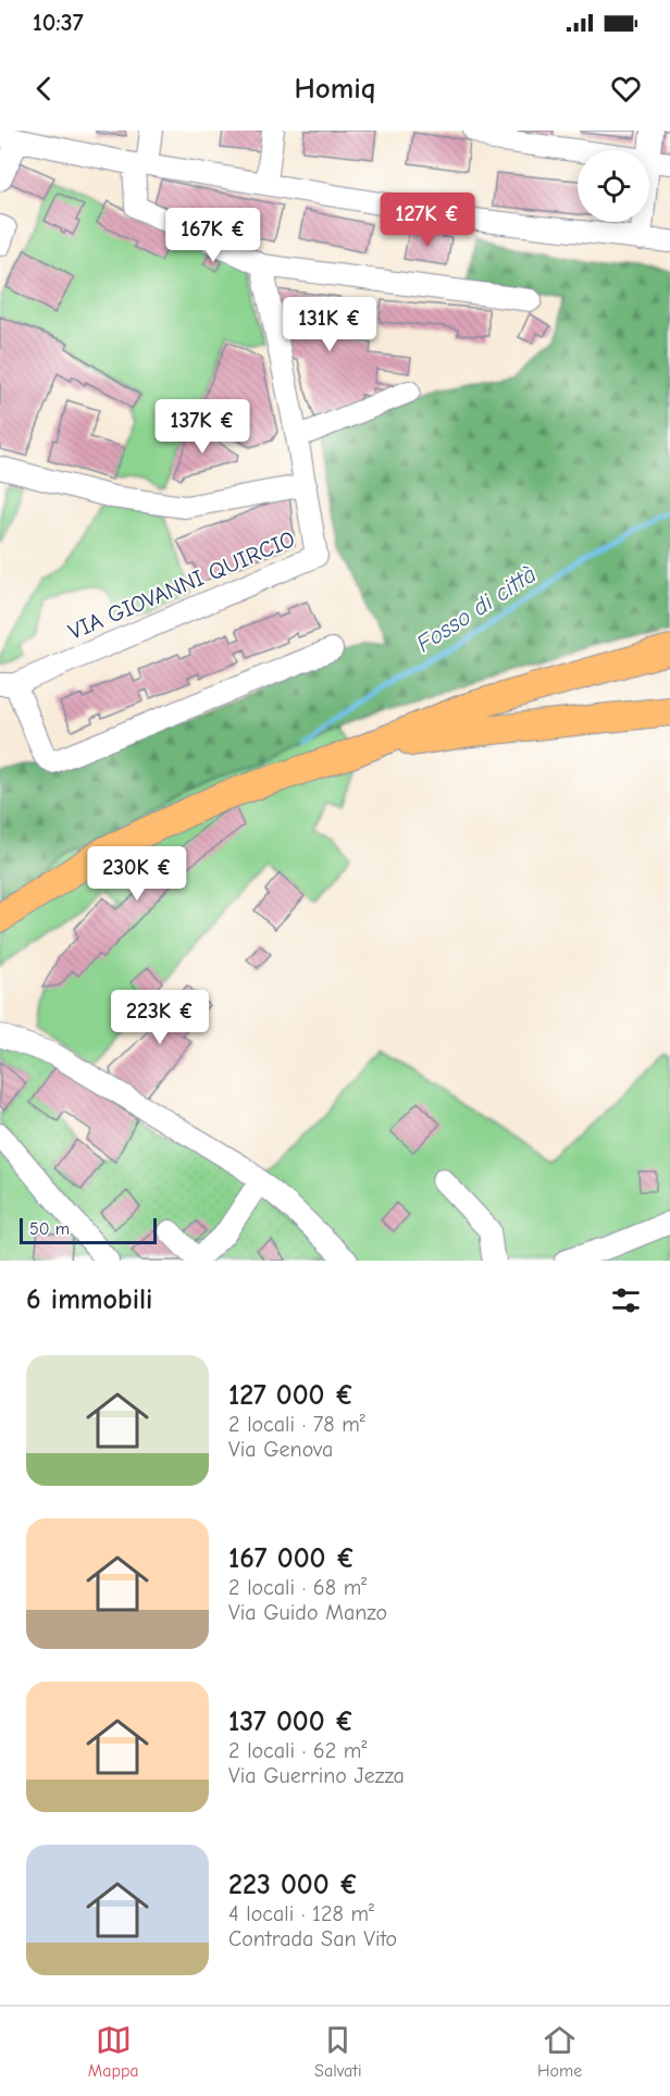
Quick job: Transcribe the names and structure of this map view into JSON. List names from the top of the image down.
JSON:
{
  "streets": {
    "street": ["VIA GIOVANNI QUIRCIO"]
  },
  "water": ["Fosso di città"],
  "scale_bar": "50 m",
  "page": {
    "status": "10:37",
    "header": "Homiq",
    "price": [
      "127K €",
      "167K €",
      "131K €",
      "137K €",
      "230K €",
      "223K €"
    ],
    "scale": "50 m",
    "heading": "6 immobili",
    "list": [
      {
        "name": "127 000 €",
        "note": "2 locali · 78 m² · Via Genova"
      },
      {
        "name": "167 000 €",
        "note": "2 locali · 68 m² · Via Guido Manzo"
      },
      {
        "name": "137 000 €",
        "note": "2 locali · 62 m² · Via Guerrino Jezza"
      },
      {
        "name": "223 000 €",
        "note": "4 locali · 128 m² · Contrada San Vito"
      }
    ],
    "tabs": ["Mappa", "Salvati", "Home"]
  }
}
